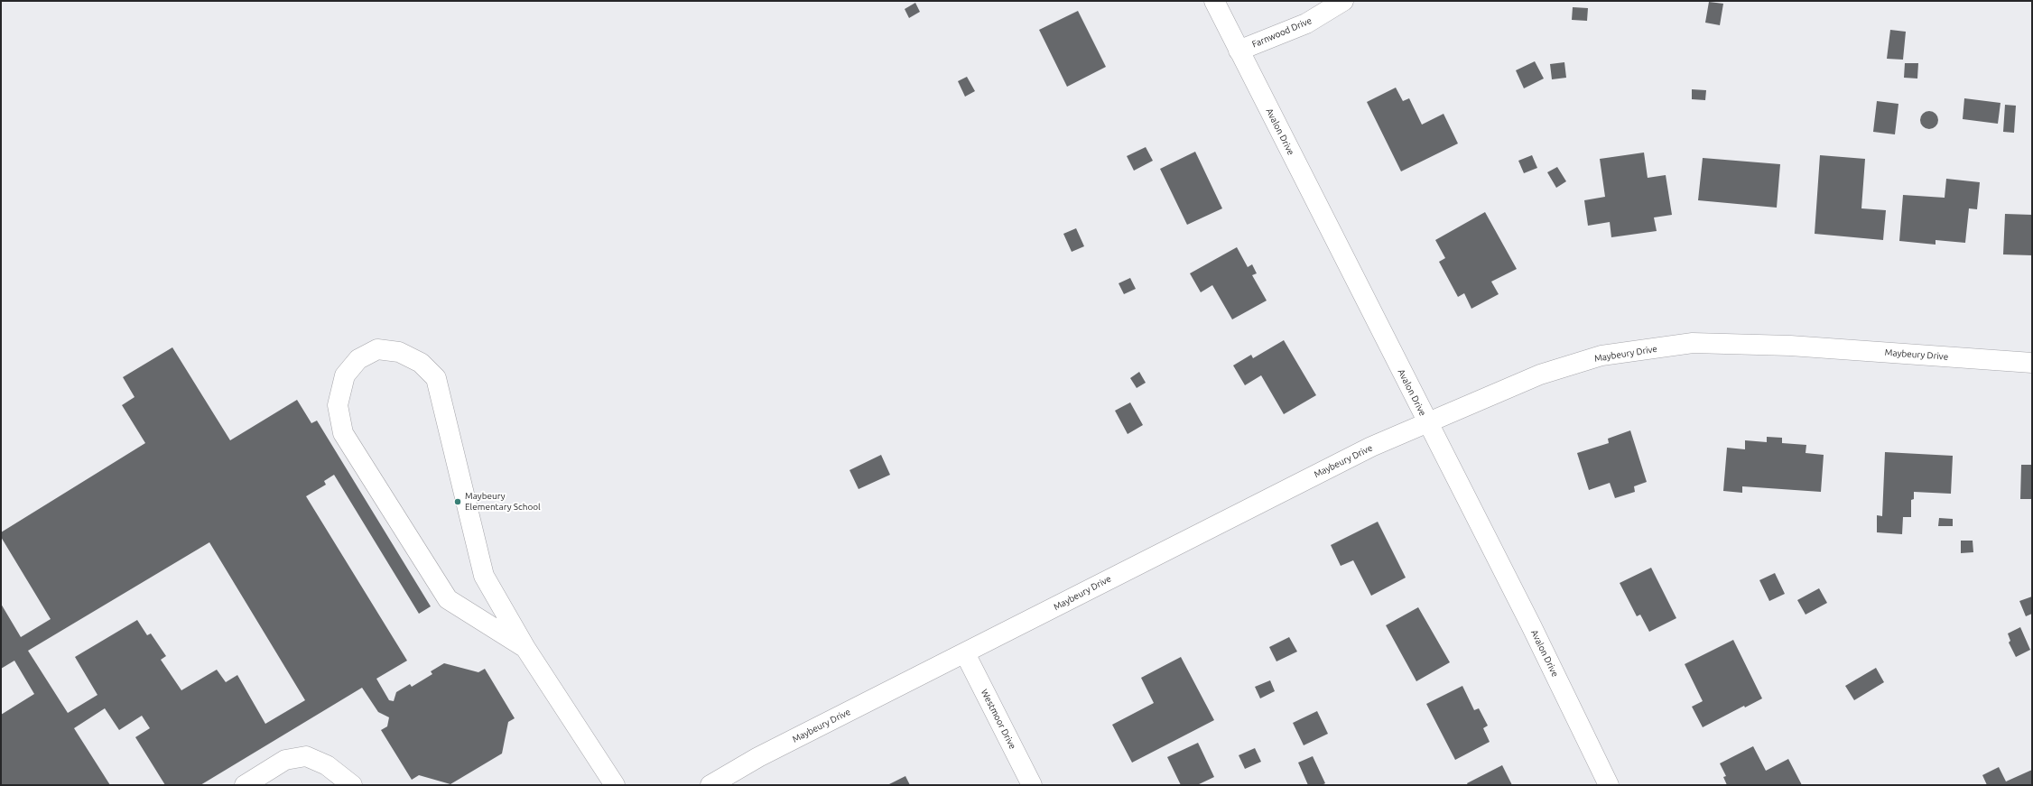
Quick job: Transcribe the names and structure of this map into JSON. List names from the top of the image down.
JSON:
{
  "streets": {
    "street": [
      "Farnwood Drive",
      "Avalon Drive",
      "Maybeury Drive",
      "Westmoor Drive"
    ]
  },
  "crossings": [
    ["Farnwood Drive", "Avalon Drive"],
    ["Avalon Drive", "Maybeury Drive"],
    ["Maybeury Drive", "Westmoor Drive"]
  ],
  "places": ["Maybeury Elementary School"]
}
